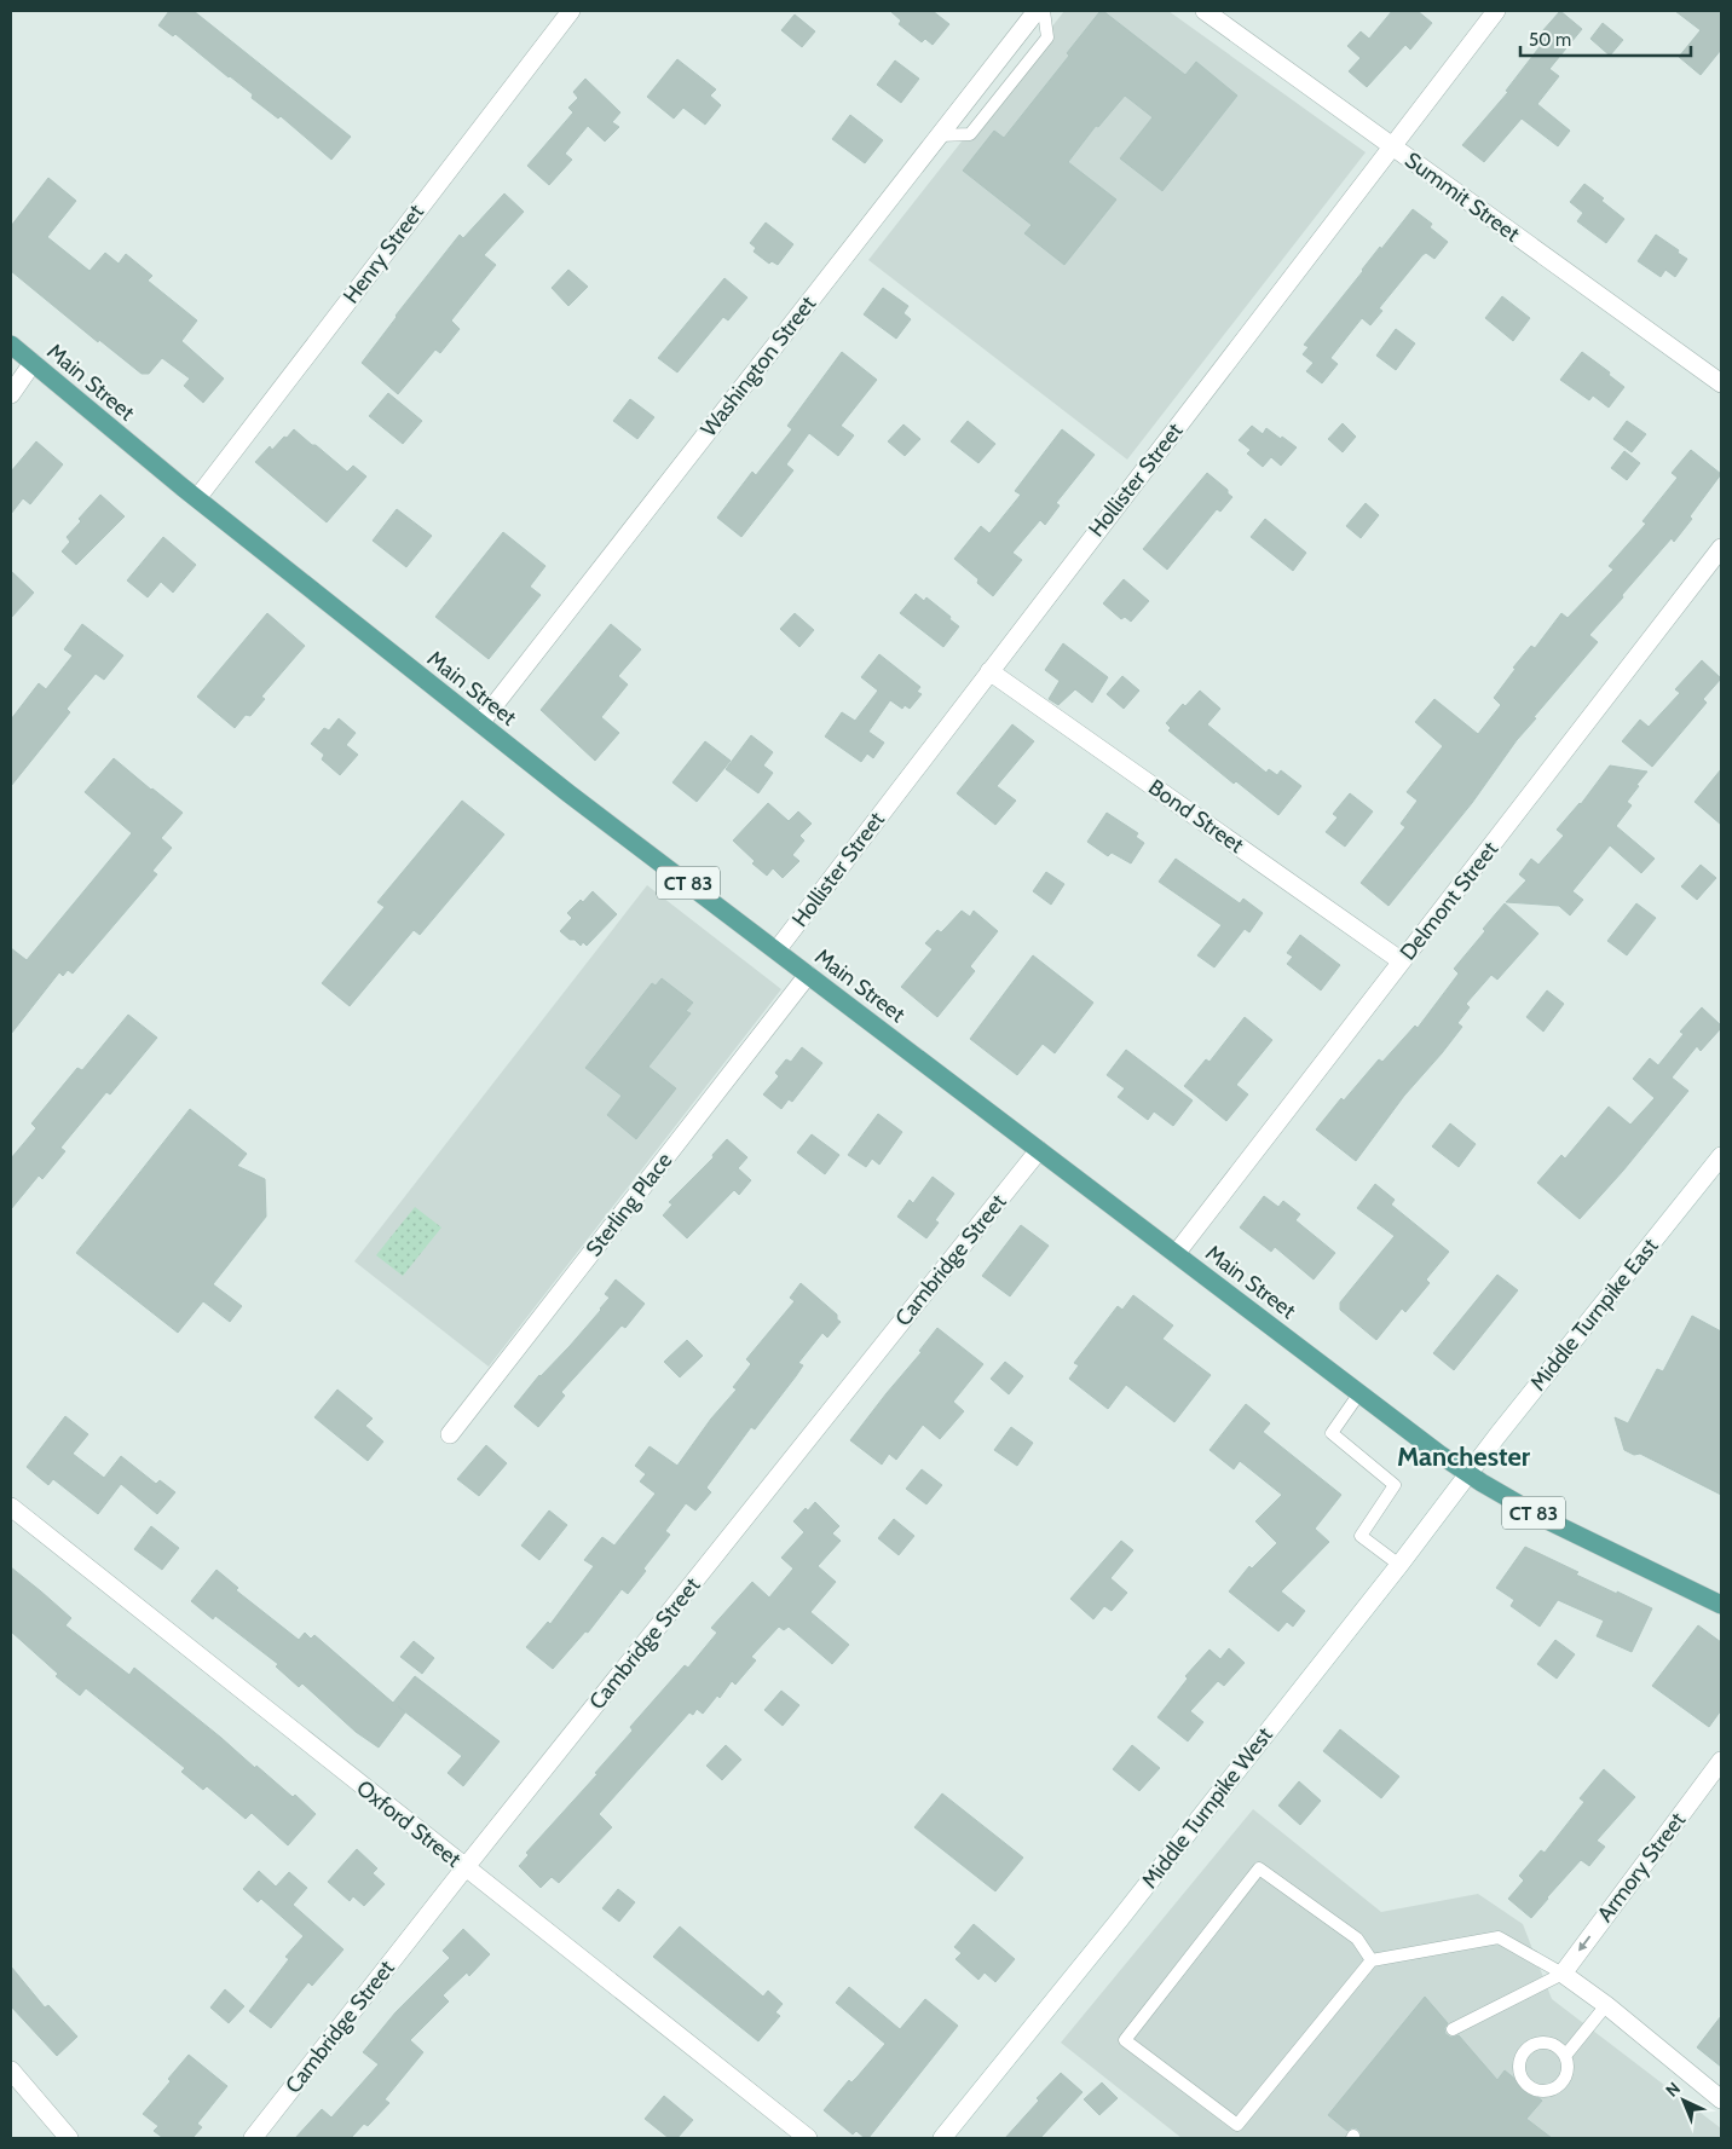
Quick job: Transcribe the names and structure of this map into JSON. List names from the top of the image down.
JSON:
{
  "streets": {
    "main road": ["Main Street", "CT 83"],
    "street": [
      "Summit Street",
      "Henry Street",
      "Washington Street",
      "Hollister Street",
      "Bond Street",
      "Delmont Street",
      "Sterling Place",
      "Cambridge Street",
      "Middle Turnpike East",
      "Middle Turnpike West",
      "Oxford Street",
      "Armory Street"
    ]
  },
  "crossings": [
    ["Summit Street", "Hollister Street"],
    ["Henry Street", "Main Street"],
    ["Washington Street", "Main Street"],
    ["Main Street", "Hollister Street"],
    ["Main Street", "Delmont Street"],
    ["Main Street", "Sterling Place"],
    ["Main Street", "Cambridge Street"],
    ["Main Street", "Middle Turnpike East"],
    ["Main Street", "Middle Turnpike West"],
    ["Hollister Street", "Bond Street"],
    ["Bond Street", "Delmont Street"],
    ["Cambridge Street", "Oxford Street"],
    ["Middle Turnpike East", "Middle Turnpike West"]
  ],
  "one_way": ["Armory Street"],
  "districts": ["Manchester"],
  "scale_bar": "50 m",
  "north": "top left"
}
